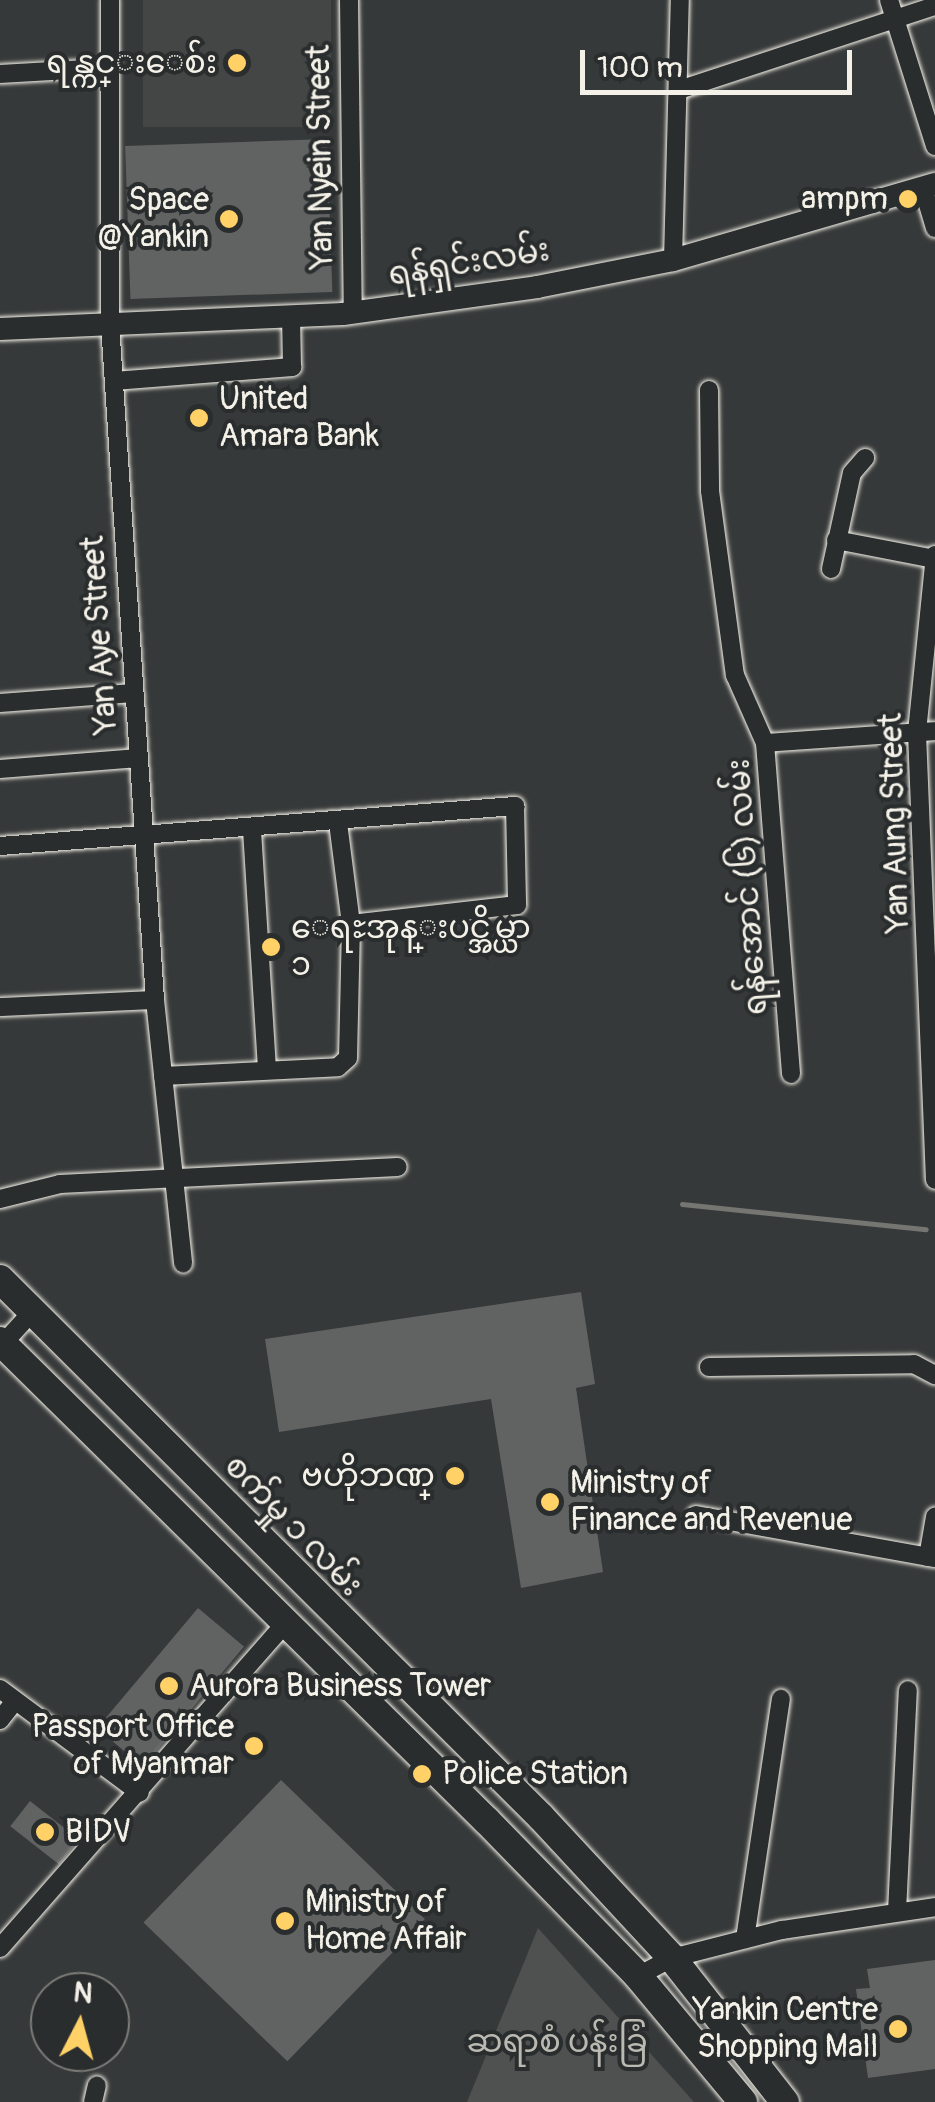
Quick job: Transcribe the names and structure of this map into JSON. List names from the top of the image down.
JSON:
{
  "streets": {
    "main road": ["ရန်ရှင်းလမ်း", "စက်မှု ၁ လမ်း"],
    "street": [
      "Yan Nyein Street",
      "Yan Aye Street",
      "Yan Aung Street",
      "ရန်အောင် (၆) လမ်း"
    ]
  },
  "crossings": [
    ["Yan Nyein Street", "ရန်ရှင်းလမ်း"],
    ["ရန်ရှင်းလမ်း", "Yan Aye Street"],
    ["Yan Aung Street", "ရန်အောင် (၆) လမ်း"]
  ],
  "parks": ["ဆရာစံ ပန်းခြံ"],
  "places": [
    "ရန္ကင္းေစ်း",
    "ampm",
    "Space @Yankin",
    "United Amara Bank",
    "ေရႊအုန္းပင္အိမ္ယာ ၁",
    "ဗဟိုဘဏ္",
    "Ministry of Finance and Revenue",
    "Aurora Business Tower",
    "Passport Office of Myanmar",
    "Police Station",
    "BIDV",
    "Ministry of Home Affair",
    "Yankin Centre Shopping Mall"
  ],
  "scale_bar": "100 m",
  "north": "top"
}
